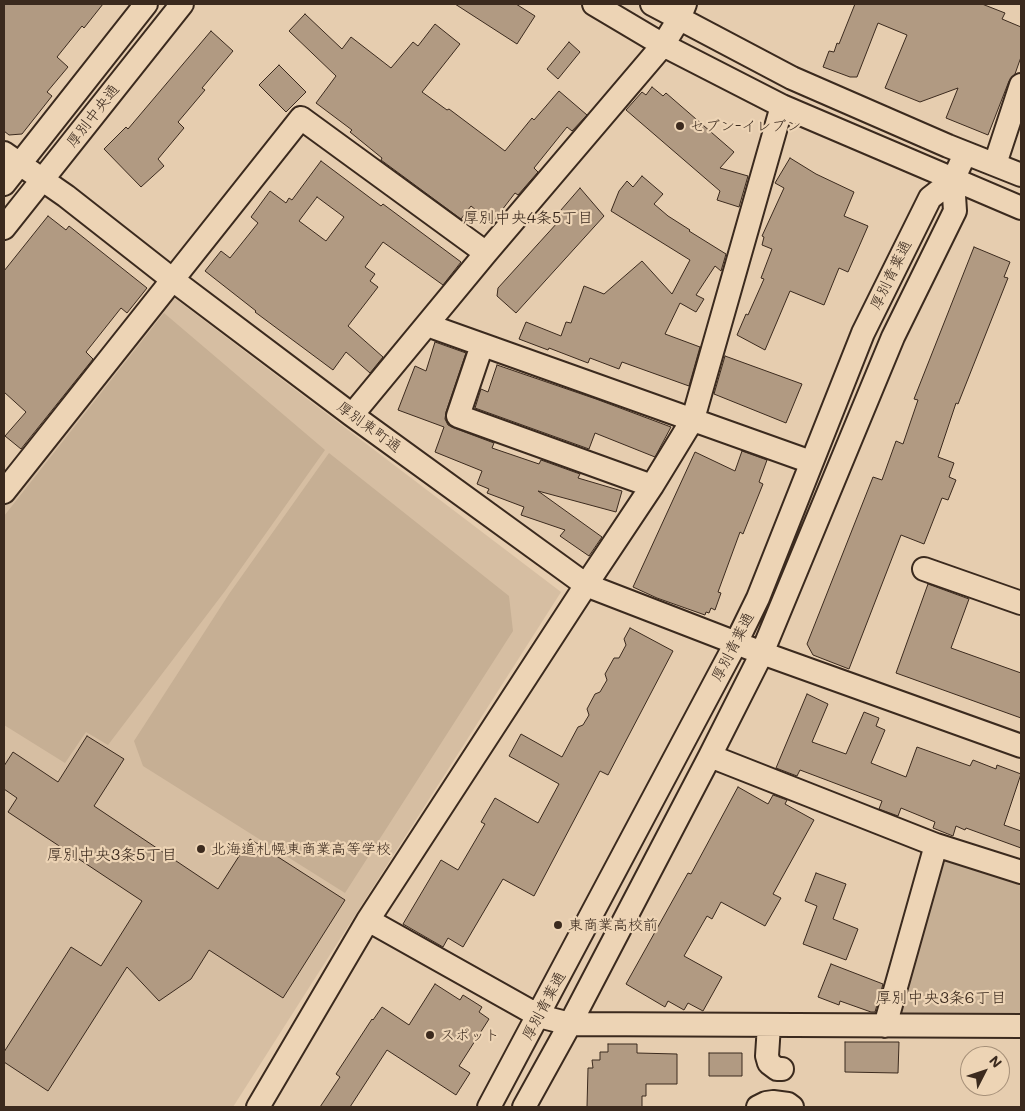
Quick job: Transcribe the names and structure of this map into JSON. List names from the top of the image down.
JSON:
{
  "streets": {
    "street": ["厚別中央通", "厚別青葉通", "厚別東町通"]
  },
  "crossings": [
    ["厚別中央通", "厚別東町通"],
    ["厚別青葉通", "厚別東町通"]
  ],
  "districts": ["厚別中央4条5丁目", "厚別中央3条5丁目", "厚別中央3条6丁目"],
  "places": [
    "セブン-イレブン",
    "北海道札幌東商業高等学校",
    "東商業高校前",
    "スポット"
  ],
  "north": "top right"
}
